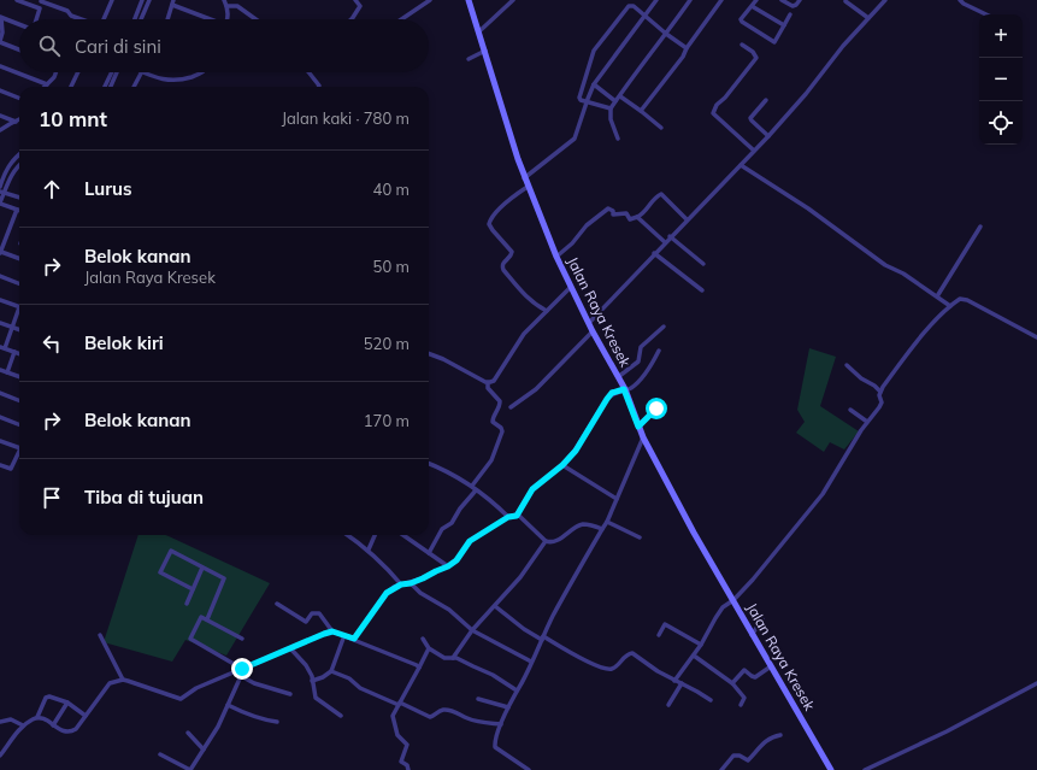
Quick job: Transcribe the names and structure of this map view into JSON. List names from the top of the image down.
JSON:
{
  "streets": {
    "main road": ["Jalan Raya Kresek"]
  },
  "page": {
    "map_buttons": ["+", "−"],
    "search": "Cari di sini",
    "heading": ["10 mnt", "Jalan kaki · 780 m"],
    "list": [
      ["Lurus", "40 m"],
      ["Belok kanan", "Jalan Raya Kresek", "50 m"],
      ["Belok kiri", "520 m"],
      ["Belok kanan", "170 m"],
      "Tiba di tujuan"
    ]
  }
}
